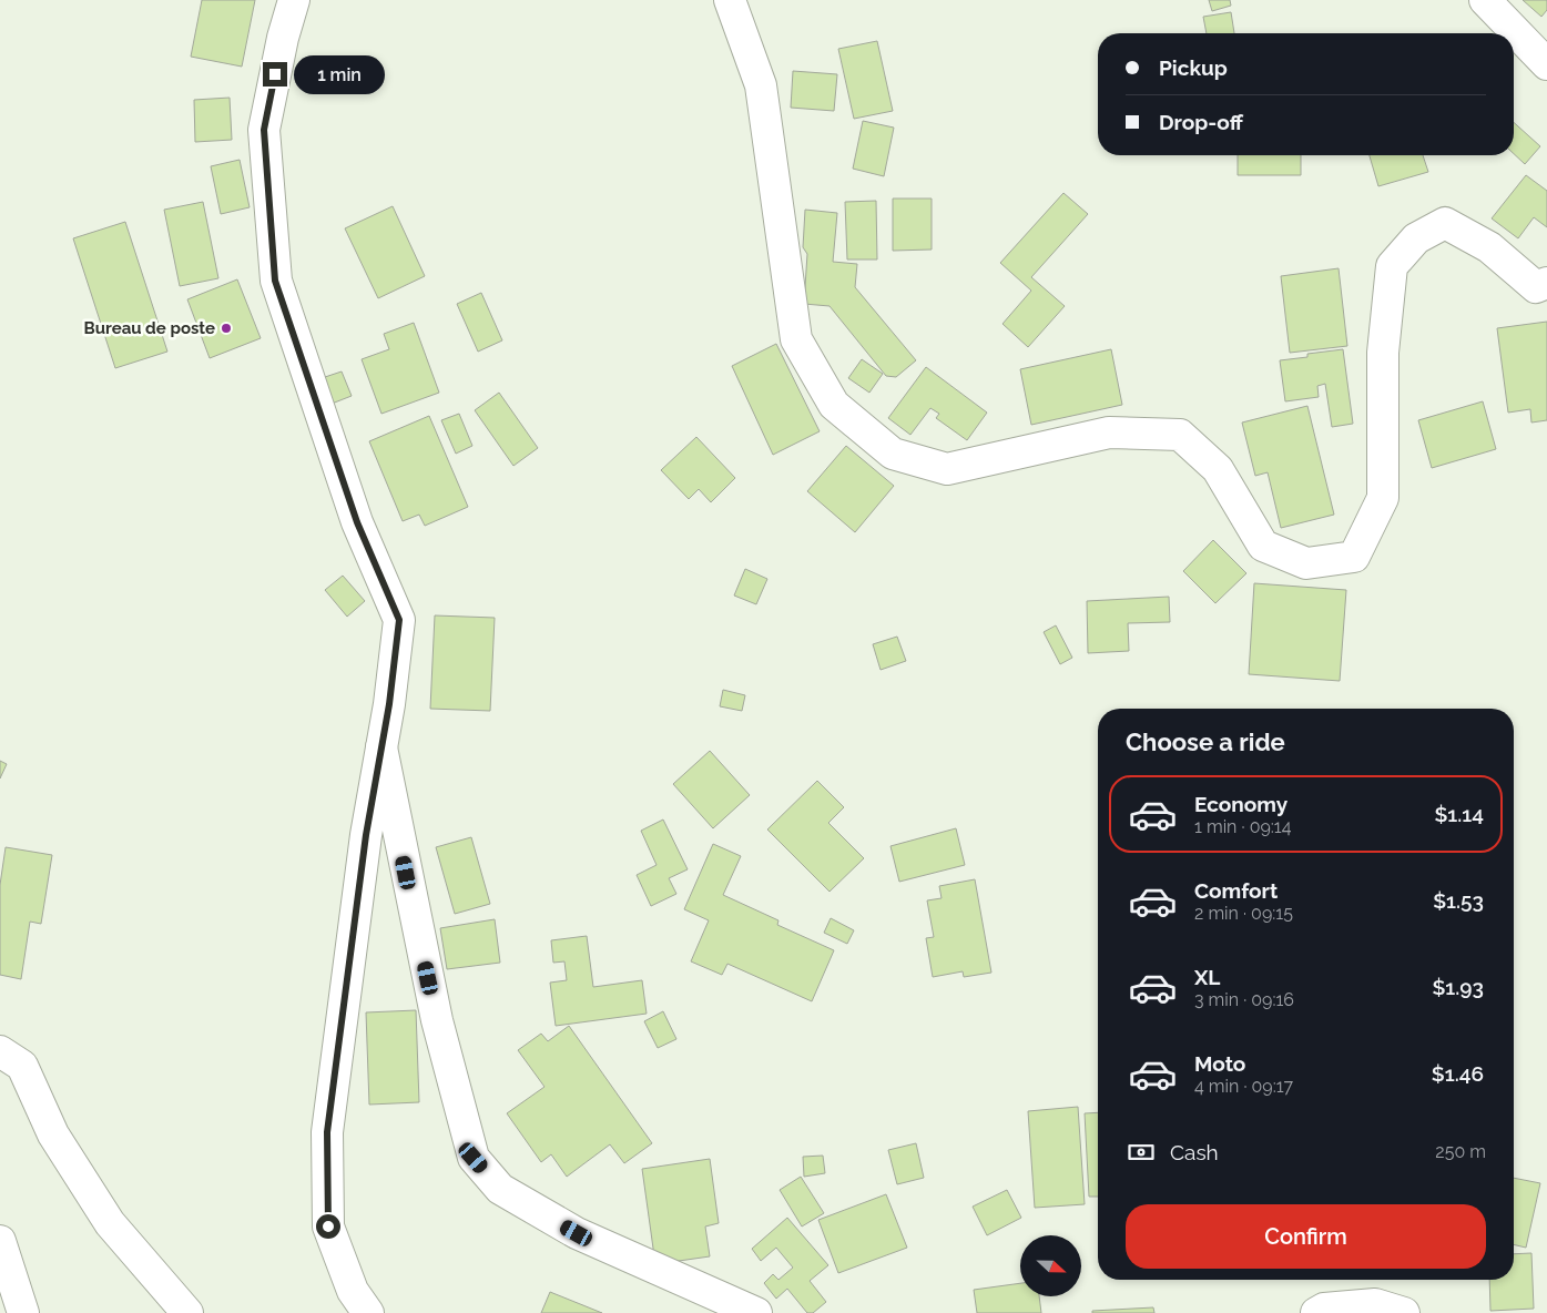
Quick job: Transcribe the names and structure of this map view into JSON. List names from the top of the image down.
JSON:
{
  "places": ["Bureau de poste"],
  "north": "right",
  "page": {
    "banner": ["Pickup", "Drop-off"],
    "bubble": "1 min",
    "heading": "Choose a ride",
    "list": [
      {
        "name": "Economy",
        "note": "1 min · 09:14",
        "value": "$1.14"
      },
      {
        "name": "Comfort",
        "note": "2 min · 09:15",
        "value": "$1.53"
      },
      {
        "name": "XL",
        "note": "3 min · 09:16",
        "value": "$1.93"
      },
      {
        "name": "Moto",
        "note": "4 min · 09:17",
        "value": "$1.46"
      }
    ],
    "pay": ["Cash", "250 m"],
    "buttons": "Confirm"
  }
}
